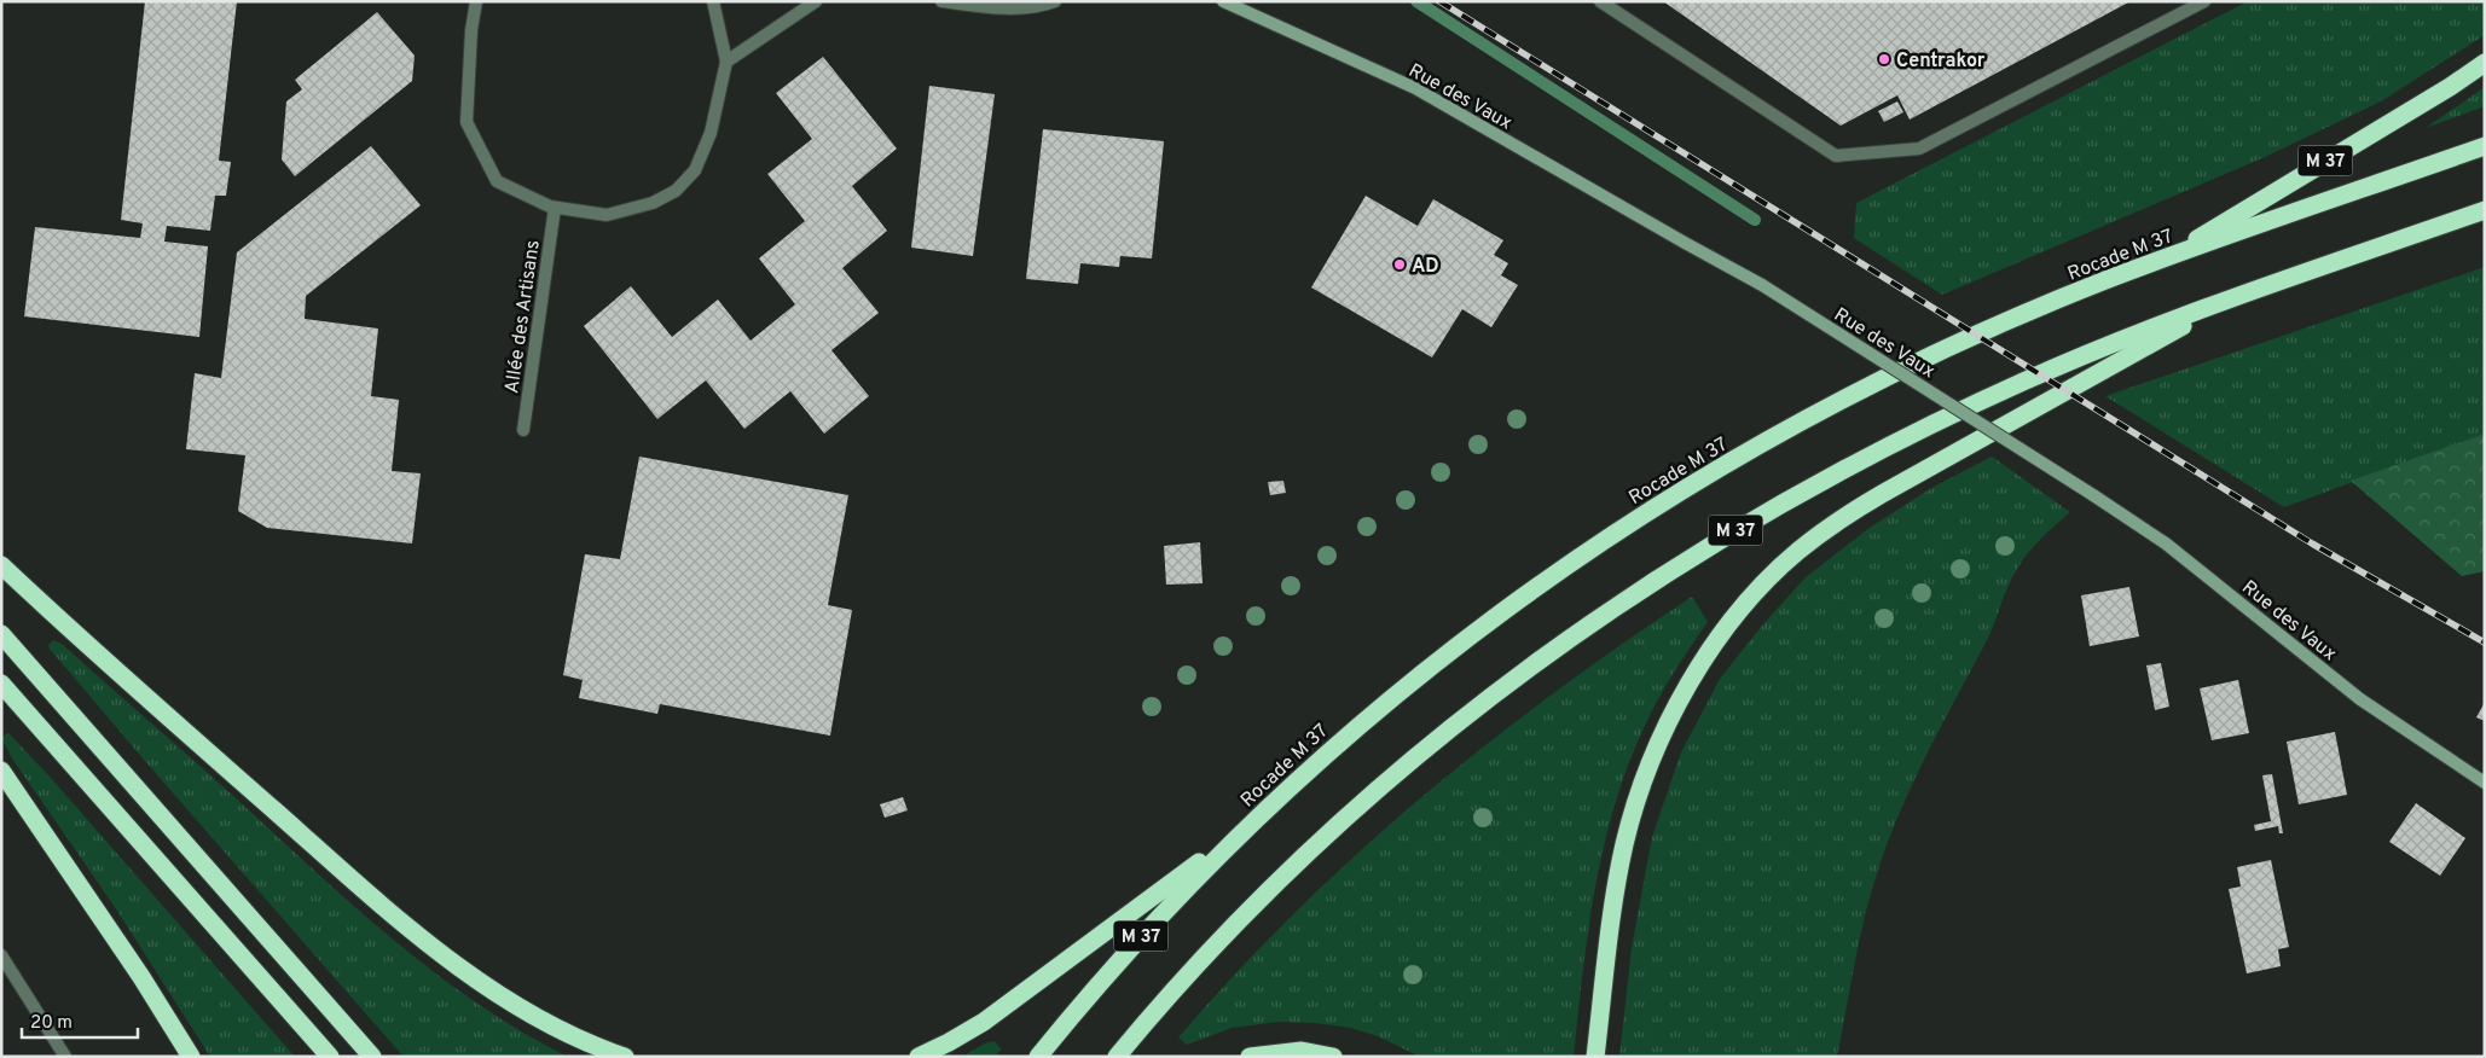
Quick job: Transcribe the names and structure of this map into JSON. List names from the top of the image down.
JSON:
{
  "streets": {
    "highway": ["M 37", "Rocade M 37"],
    "street": ["Rue des Vaux", "Allée des Artisans"]
  },
  "crossings": [
    ["M 37", "Rocade M 37"]
  ],
  "places": ["Centrakor", "AD"],
  "scale_bar": "20 m"
}
